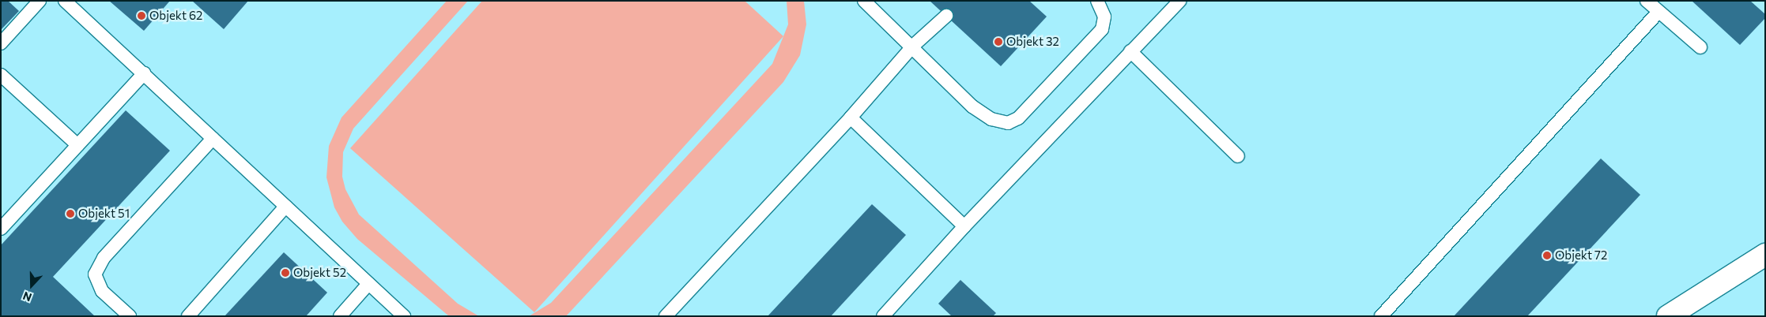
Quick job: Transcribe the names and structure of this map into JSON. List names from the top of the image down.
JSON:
{
  "places": [
    "Objekt 62",
    "Objekt 32",
    "Objekt 51",
    "Objekt 72",
    "Objekt 52"
  ],
  "north": "bottom"
}
